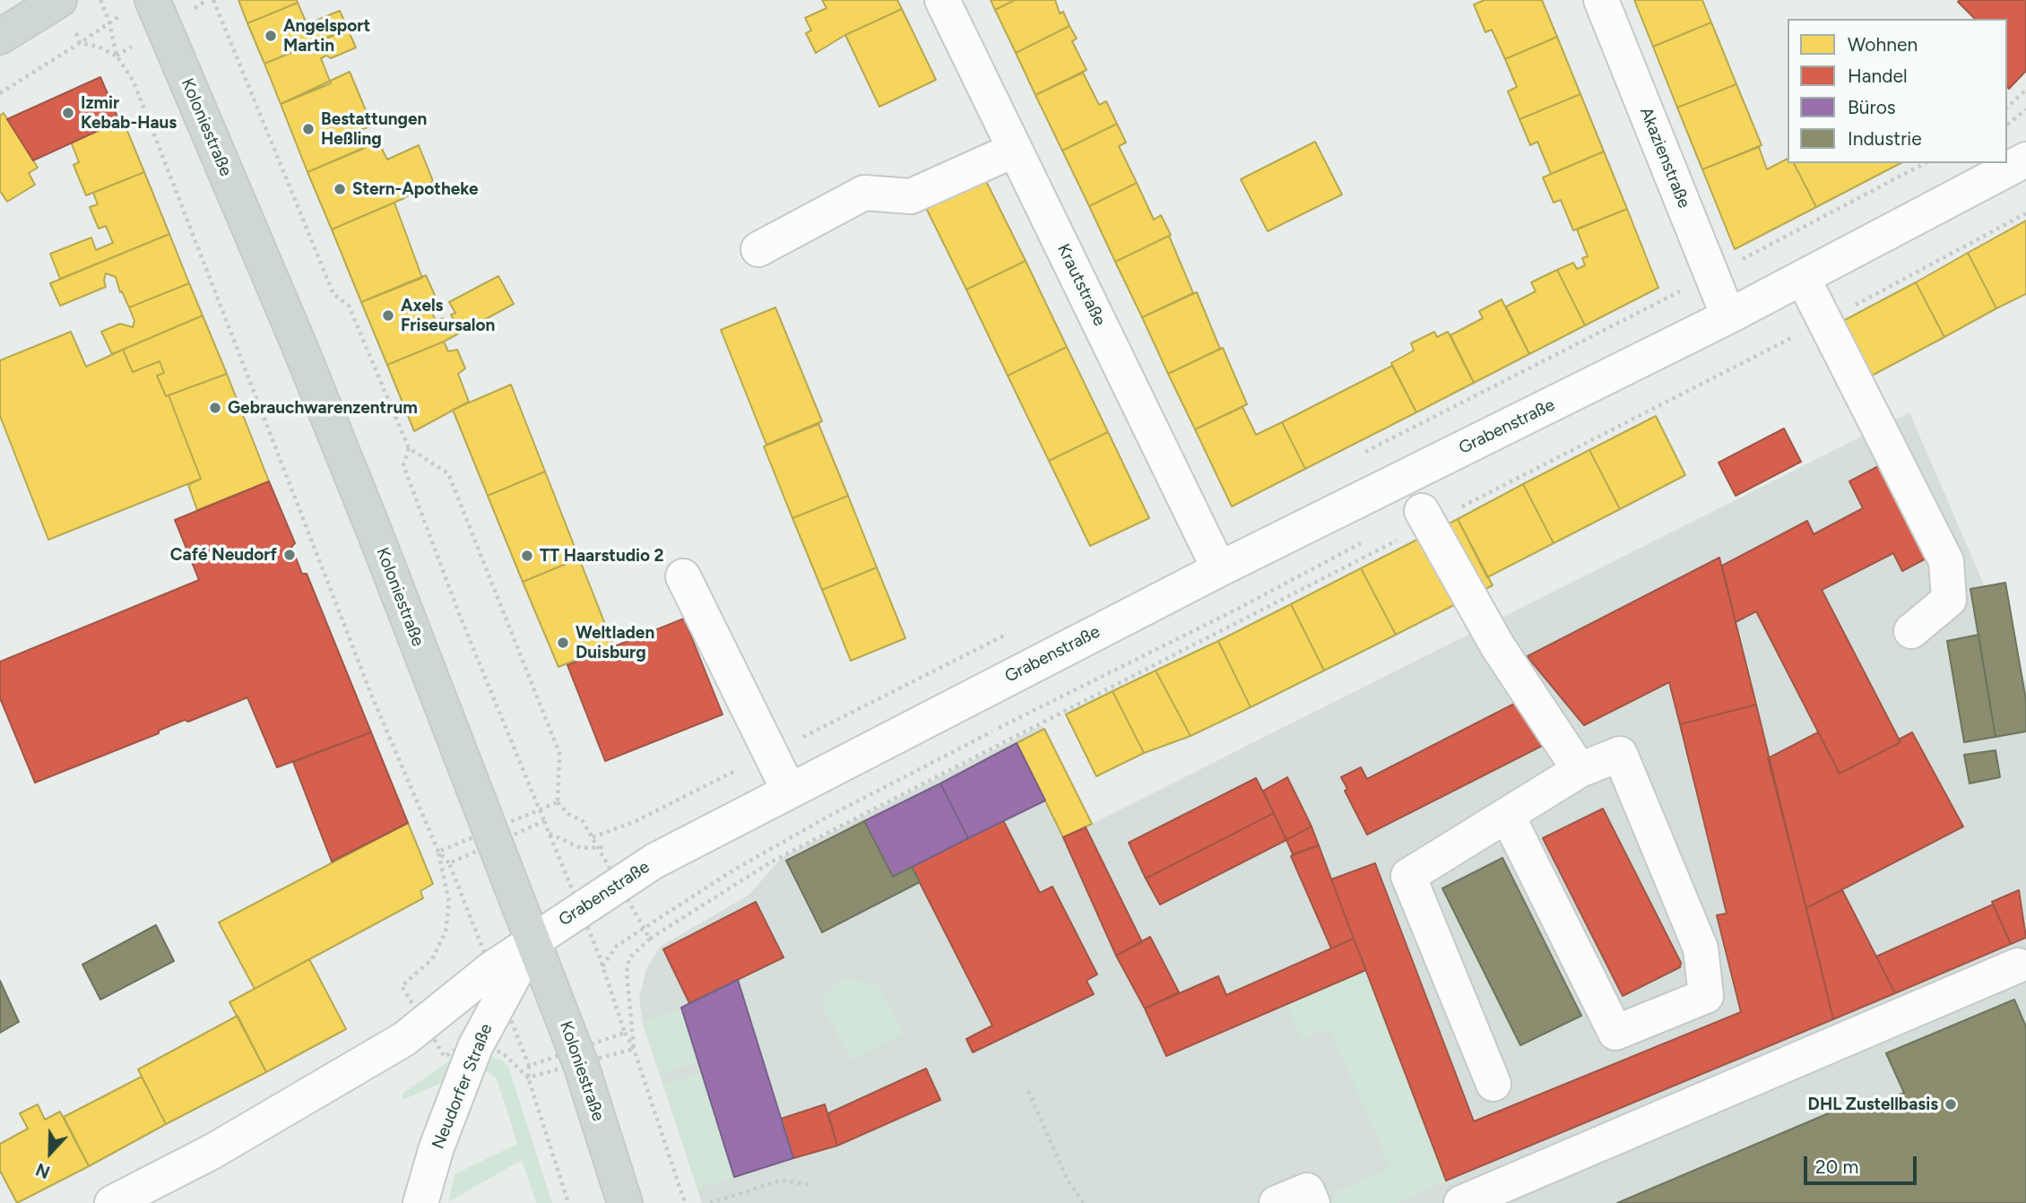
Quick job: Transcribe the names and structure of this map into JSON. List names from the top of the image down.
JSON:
{
  "streets": {
    "main road": ["Koloniestraße"],
    "street": [
      "Akazienstraße",
      "Krautstraße",
      "Grabenstraße",
      "Neudorfer Straße"
    ]
  },
  "crossings": [
    ["Koloniestraße", "Grabenstraße"],
    ["Koloniestraße", "Neudorfer Straße"],
    ["Akazienstraße", "Grabenstraße"],
    ["Krautstraße", "Grabenstraße"],
    ["Grabenstraße", "Neudorfer Straße"]
  ],
  "places": [
    "Angelsport Martin",
    "Izmir Kebab-Haus",
    "Bestattungen Heßling",
    "Stern-Apotheke",
    "Axels Friseursalon",
    "Gebrauchwarenzentrum",
    "Café Neudorf",
    "TT Haarstudio 2",
    "Weltladen Duisburg",
    "DHL Zustellbasis"
  ],
  "legend": [
    "Wohnen",
    "Handel",
    "Büros",
    "Industrie"
  ],
  "scale_bar": "20 m",
  "north": "bottom"
}
